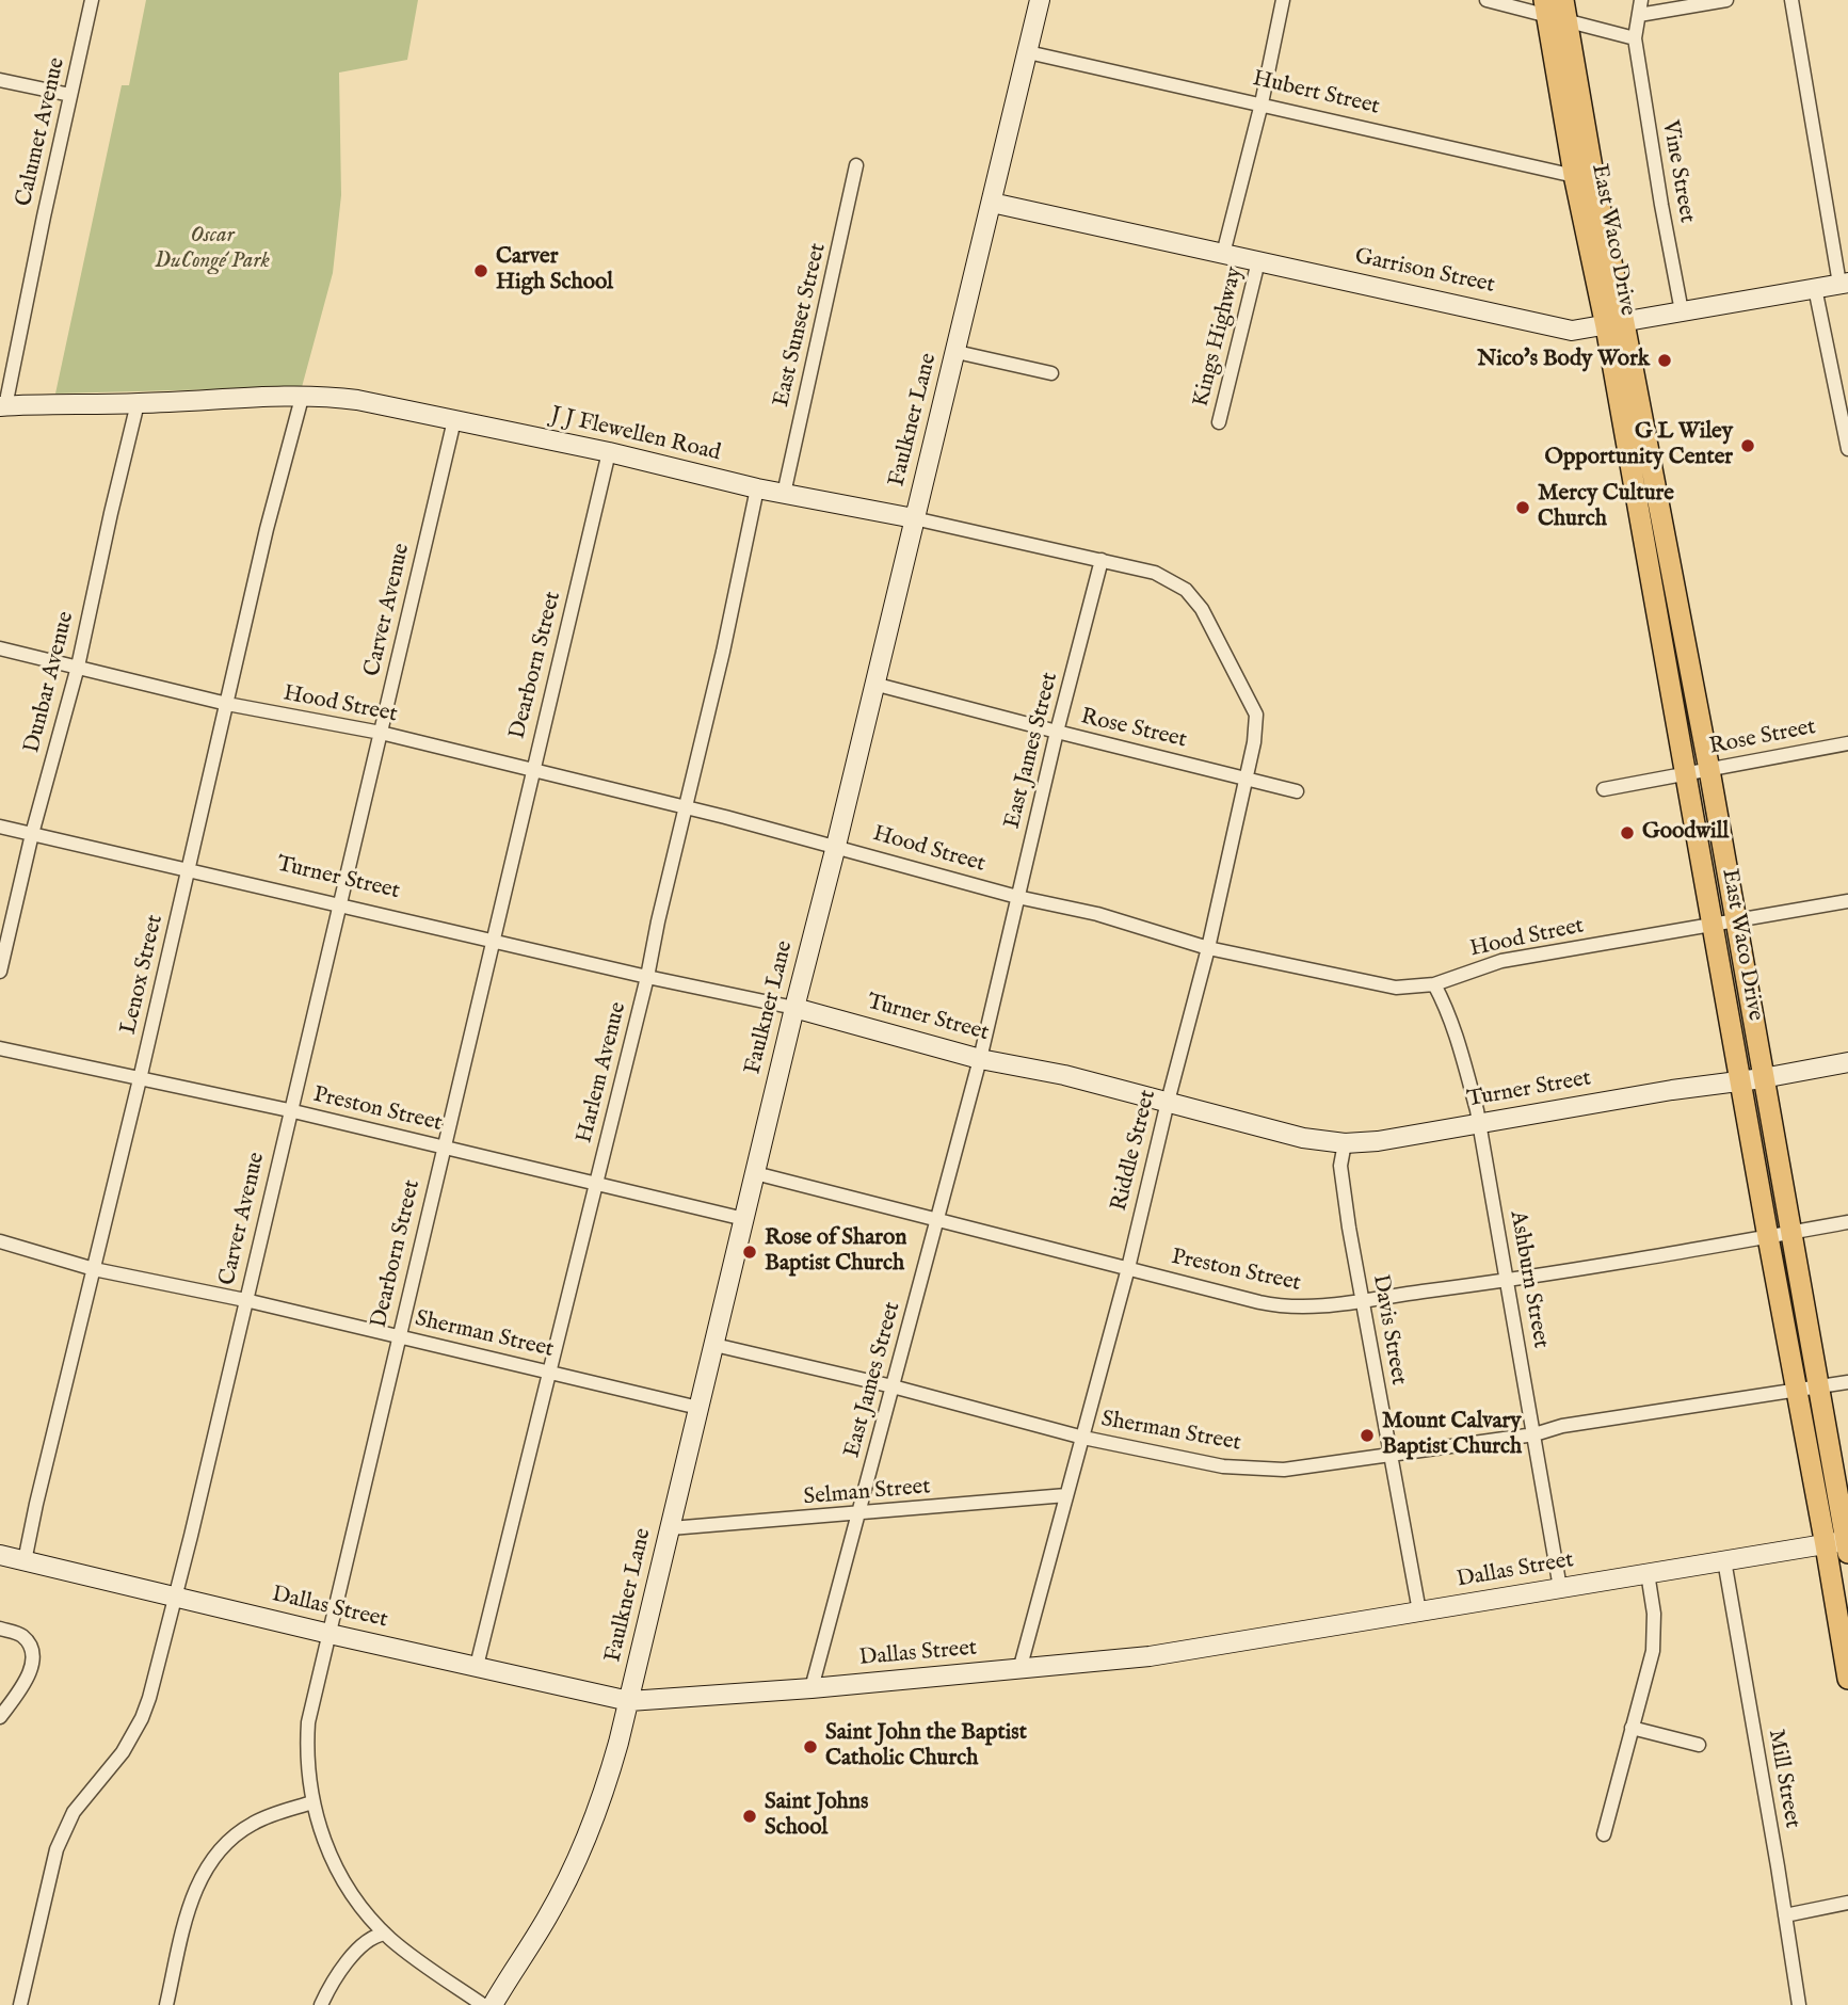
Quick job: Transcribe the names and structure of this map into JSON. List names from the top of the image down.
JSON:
{
  "streets": {
    "main road": ["East Waco Drive"],
    "street": [
      "Hubert Street",
      "Calumet Avenue",
      "Vine Street",
      "Garrison Street",
      "East Sunset Street",
      "Kings Highway",
      "Faulkner Lane",
      "J J Flewellen Road",
      "Carver Avenue",
      "Dearborn Street",
      "Dunbar Avenue",
      "Hood Street",
      "Rose Street",
      "East James Street",
      "Turner Street",
      "Lenox Street",
      "Harlem Avenue",
      "Preston Street",
      "Riddle Street",
      "Ashburn Street",
      "Davis Street",
      "Sherman Street",
      "Selman Street",
      "Dallas Street",
      "Mill Street"
    ]
  },
  "crossings": [
    ["Hubert Street", "East Waco Drive"],
    ["Hubert Street", "Kings Highway"],
    ["Hubert Street", "Faulkner Lane"],
    ["Calumet Avenue", "J J Flewellen Road"],
    ["Vine Street", "Garrison Street"],
    ["East Waco Drive", "Garrison Street"],
    ["East Waco Drive", "Hood Street"],
    ["East Waco Drive", "Rose Street"],
    ["East Waco Drive", "Turner Street"],
    ["East Waco Drive", "Preston Street"],
    ["East Waco Drive", "Sherman Street"],
    ["East Waco Drive", "Dallas Street"],
    ["Garrison Street", "Kings Highway"],
    ["Garrison Street", "Faulkner Lane"],
    ["East Sunset Street", "J J Flewellen Road"],
    ["Faulkner Lane", "J J Flewellen Road"],
    ["Faulkner Lane", "Hood Street"],
    ["Faulkner Lane", "Rose Street"],
    ["Faulkner Lane", "Turner Street"],
    ["Faulkner Lane", "Preston Street"],
    ["Faulkner Lane", "Sherman Street"],
    ["Faulkner Lane", "Selman Street"],
    ["Faulkner Lane", "Dallas Street"],
    ["J J Flewellen Road", "Carver Avenue"],
    ["J J Flewellen Road", "Dearborn Street"],
    ["J J Flewellen Road", "Dunbar Avenue"],
    ["J J Flewellen Road", "East James Street"],
    ["J J Flewellen Road", "Lenox Street"],
    ["J J Flewellen Road", "Harlem Avenue"],
    ["J J Flewellen Road", "Riddle Street"],
    ["Carver Avenue", "Hood Street"],
    ["Carver Avenue", "Turner Street"],
    ["Carver Avenue", "Preston Street"],
    ["Carver Avenue", "Sherman Street"],
    ["Carver Avenue", "Dallas Street"],
    ["Dearborn Street", "Hood Street"],
    ["Dearborn Street", "Turner Street"],
    ["Dearborn Street", "Preston Street"],
    ["Dearborn Street", "Sherman Street"],
    ["Dearborn Street", "Dallas Street"],
    ["Dunbar Avenue", "Hood Street"],
    ["Dunbar Avenue", "Turner Street"],
    ["Hood Street", "East James Street"],
    ["Hood Street", "Lenox Street"],
    ["Hood Street", "Harlem Avenue"],
    ["Hood Street", "Riddle Street"],
    ["Hood Street", "Ashburn Street"],
    ["Rose Street", "East James Street"],
    ["Rose Street", "Riddle Street"],
    ["East James Street", "Turner Street"],
    ["East James Street", "Preston Street"],
    ["East James Street", "Sherman Street"],
    ["East James Street", "Selman Street"],
    ["East James Street", "Dallas Street"],
    ["Turner Street", "Lenox Street"],
    ["Turner Street", "Harlem Avenue"],
    ["Turner Street", "Riddle Street"],
    ["Turner Street", "Ashburn Street"],
    ["Turner Street", "Davis Street"],
    ["Lenox Street", "Preston Street"],
    ["Lenox Street", "Sherman Street"],
    ["Lenox Street", "Dallas Street"],
    ["Harlem Avenue", "Preston Street"],
    ["Harlem Avenue", "Sherman Street"],
    ["Harlem Avenue", "Dallas Street"],
    ["Preston Street", "Riddle Street"],
    ["Preston Street", "Ashburn Street"],
    ["Preston Street", "Davis Street"],
    ["Riddle Street", "Sherman Street"],
    ["Riddle Street", "Selman Street"],
    ["Riddle Street", "Dallas Street"],
    ["Ashburn Street", "Sherman Street"],
    ["Ashburn Street", "Dallas Street"],
    ["Davis Street", "Sherman Street"],
    ["Davis Street", "Dallas Street"],
    ["Dallas Street", "Mill Street"]
  ],
  "parks": ["Oscar DuCongé Park"],
  "places": [
    "Carver High School",
    "Nico's Body Work",
    "G L Wiley Opportunity Center",
    "Mercy Culture Church",
    "Goodwill",
    "Rose of Sharon Baptist Church",
    "Mount Calvary Baptist Church",
    "Saint John the Baptist Catholic Church",
    "Saint Johns School"
  ]
}
